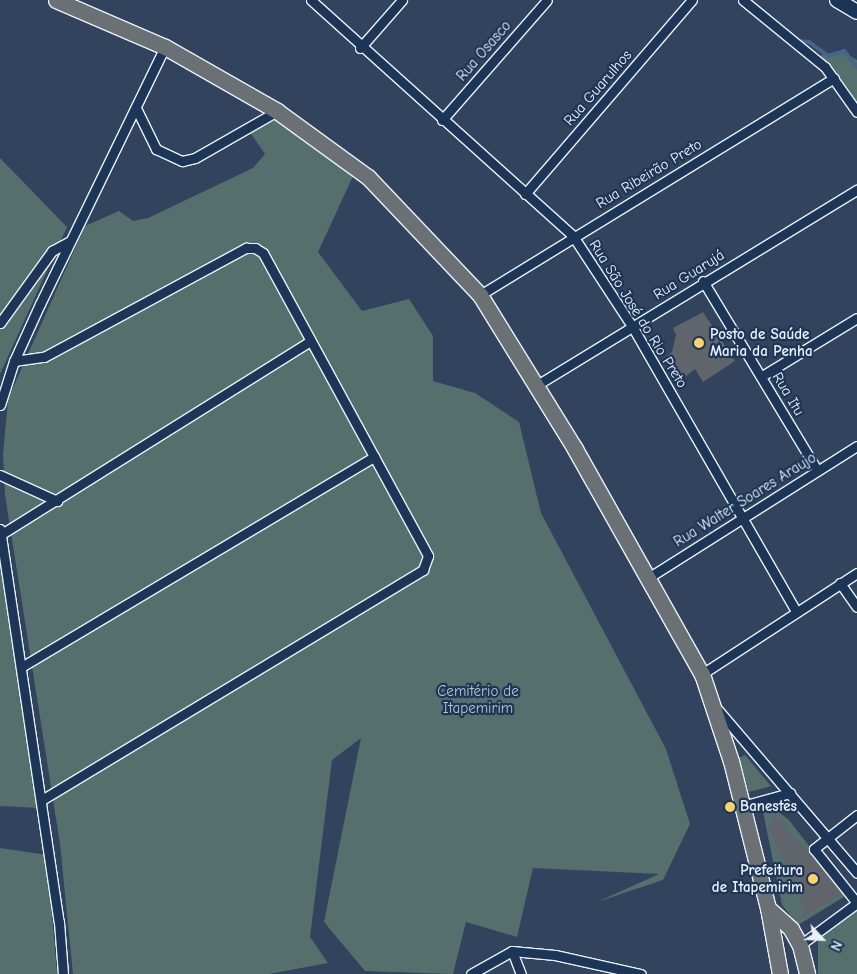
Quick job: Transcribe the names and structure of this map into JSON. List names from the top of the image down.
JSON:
{
  "streets": {
    "street": [
      "Rua Osasco",
      "Rua Guarulhos",
      "Rua Ribeirão Preto",
      "Rua Guarujá",
      "Rua São José do Rio Preto",
      "Rua Itu",
      "Rua Walter Soares Araujo"
    ]
  },
  "crossings": [
    ["Rua Osasco", "Rua São José do Rio Preto"],
    ["Rua Guarulhos", "Rua São José do Rio Preto"],
    ["Rua Ribeirão Preto", "Rua São José do Rio Preto"],
    ["Rua Guarujá", "Rua São José do Rio Preto"],
    ["Rua Guarujá", "Rua Itu"],
    ["Rua São José do Rio Preto", "Rua Walter Soares Araujo"],
    ["Rua Itu", "Rua Walter Soares Araujo"]
  ],
  "parks": ["Cemitério de Itapemirim"],
  "places": ["Posto de Saúde Maria da Penha", "Banestes", "Prefeitura de Itapemirim"],
  "north": "bottom right"
}
